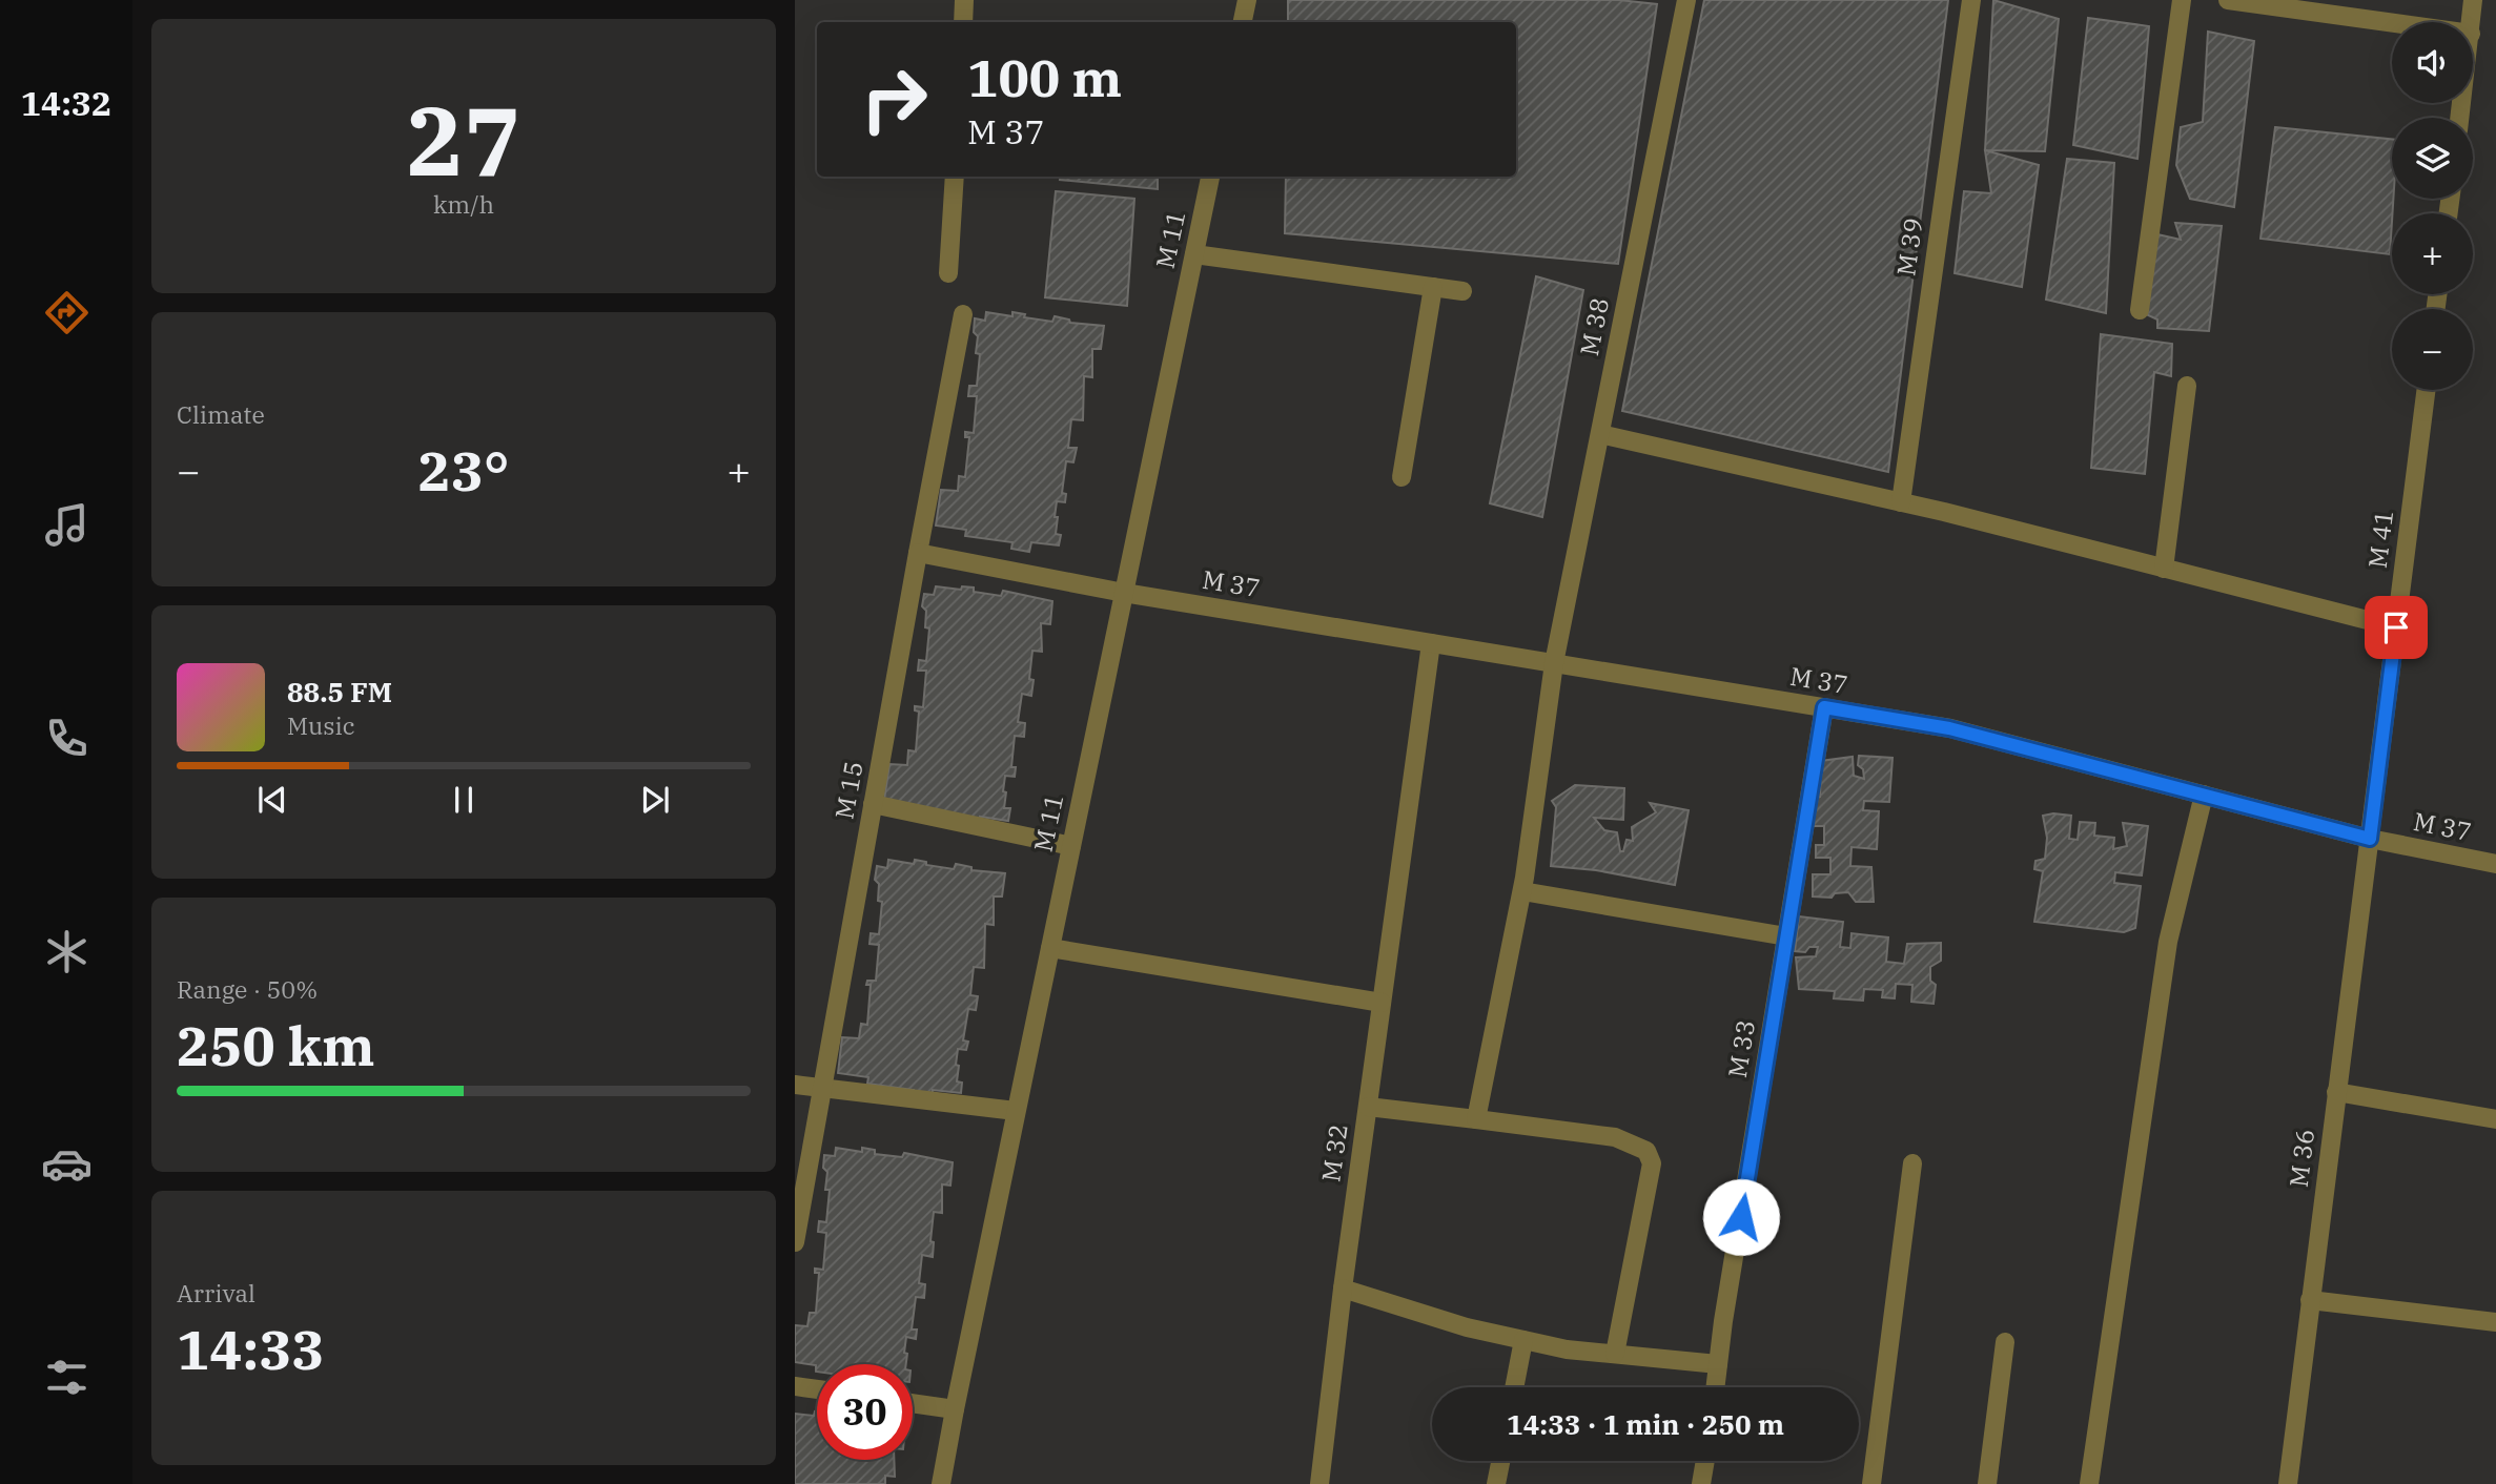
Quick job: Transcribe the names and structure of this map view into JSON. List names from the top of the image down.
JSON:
{
  "streets": {
    "street": [
      "M 11",
      "M 39",
      "M 38",
      "M 41",
      "M 37",
      "M 15",
      "M 33",
      "M 32",
      "M 36"
    ]
  },
  "crossings": [
    ["M 11", "M 37"],
    ["M 38", "M 37"],
    ["M 41", "M 37"],
    ["M 41", "M 36"],
    ["M 37", "M 33"],
    ["M 37", "M 32"],
    ["M 37", "M 36"]
  ],
  "page": {
    "tabs": "14:32",
    "tile": [
      ["27", "km/h"],
      "Climate",
      ["Range · 50%", "250 km"],
      ["Arrival", "14:33"]
    ],
    "map_buttons": ["+", "−"],
    "turn": ["100 m", "M 37"],
    "heat": ["−", "23°", "+"],
    "song": ["88.5 FM", "Music"],
    "limit": "30",
    "trip": "14:33 · 1 min · 250 m"
  }
}
